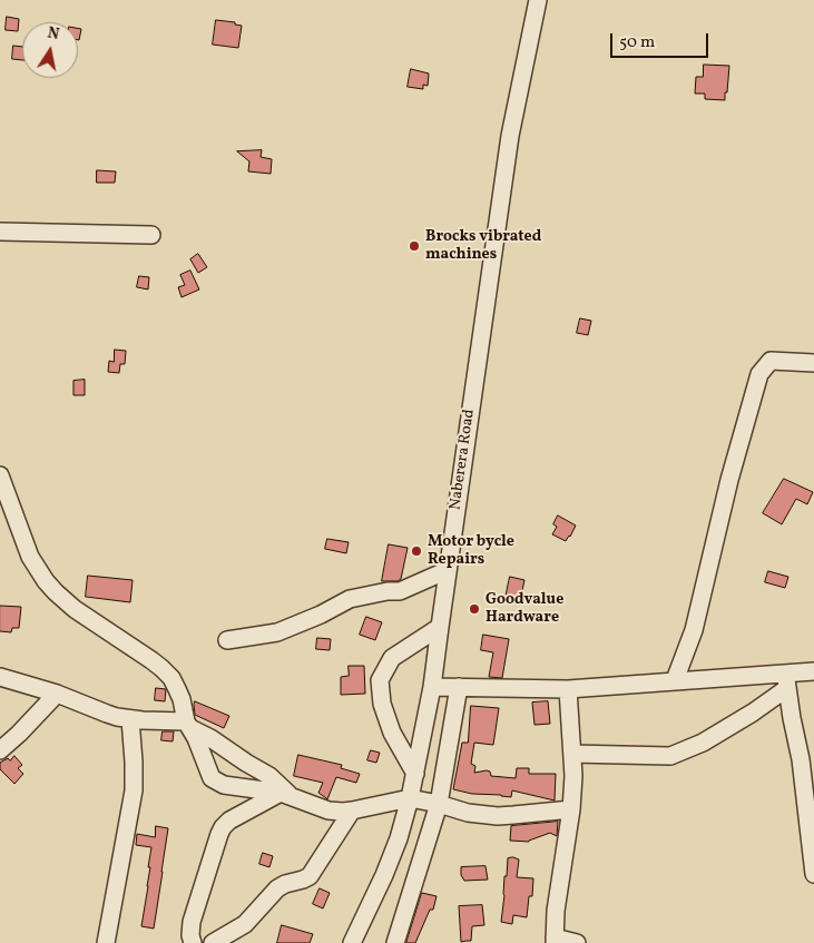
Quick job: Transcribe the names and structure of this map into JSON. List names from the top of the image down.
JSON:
{
  "streets": {
    "street": ["Naberera Road"]
  },
  "places": ["Brocks vibrated machines", "Motor bycle Repairs", "Goodvalue Hardware"],
  "scale_bar": "50 m",
  "north": "top"
}
